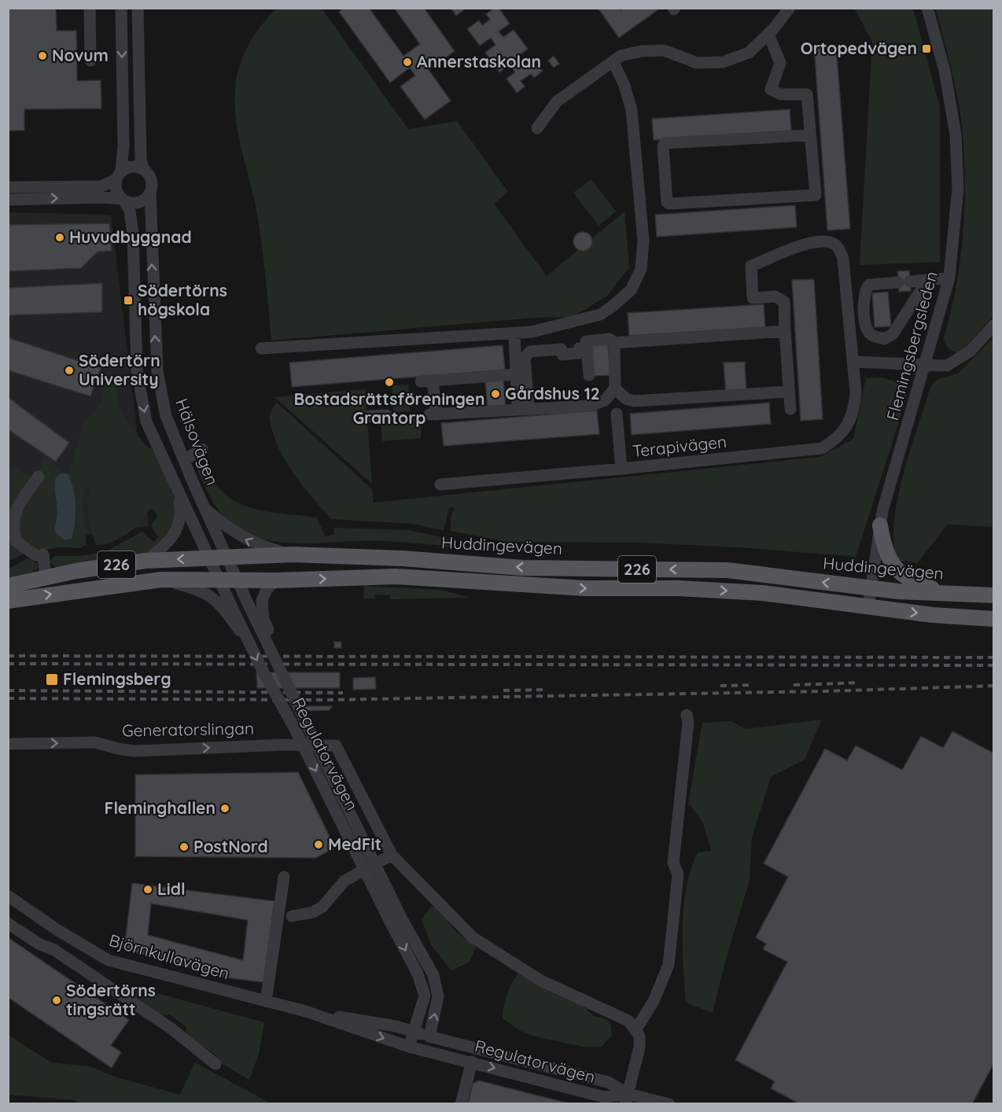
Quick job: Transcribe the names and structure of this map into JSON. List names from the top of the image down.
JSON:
{
  "streets": {
    "main road": ["Huddingevägen", "226"],
    "street": [
      "Flemingsbergsleden",
      "Hälsovägen",
      "Terapivägen",
      "Generatorslingan",
      "Regulatorvägen",
      "Björnkullavägen"
    ]
  },
  "crossings": [
    ["Flemingsbergsleden", "Huddingevägen"],
    ["Flemingsbergsleden", "226"],
    ["Hälsovägen", "Huddingevägen"],
    ["Hälsovägen", "Regulatorvägen"],
    ["Huddingevägen", "Regulatorvägen"],
    ["226", "Regulatorvägen"],
    ["Regulatorvägen", "Björnkullavägen"]
  ],
  "one_way": ["Generatorslingan"],
  "places": {
    "transit": ["Ortopedvägen", "Södertörns högskola", "Flemingsberg"],
    "other": [
      "Novum",
      "Annerstaskolan",
      "Huvudbyggnad",
      "Södertörn University",
      "Bostadsrättsföreningen Grantorp",
      "Gårdshus 12",
      "Fleminghallen",
      "MedFit",
      "PostNord",
      "Lidl",
      "Södertörns tingsrätt"
    ]
  }
}
